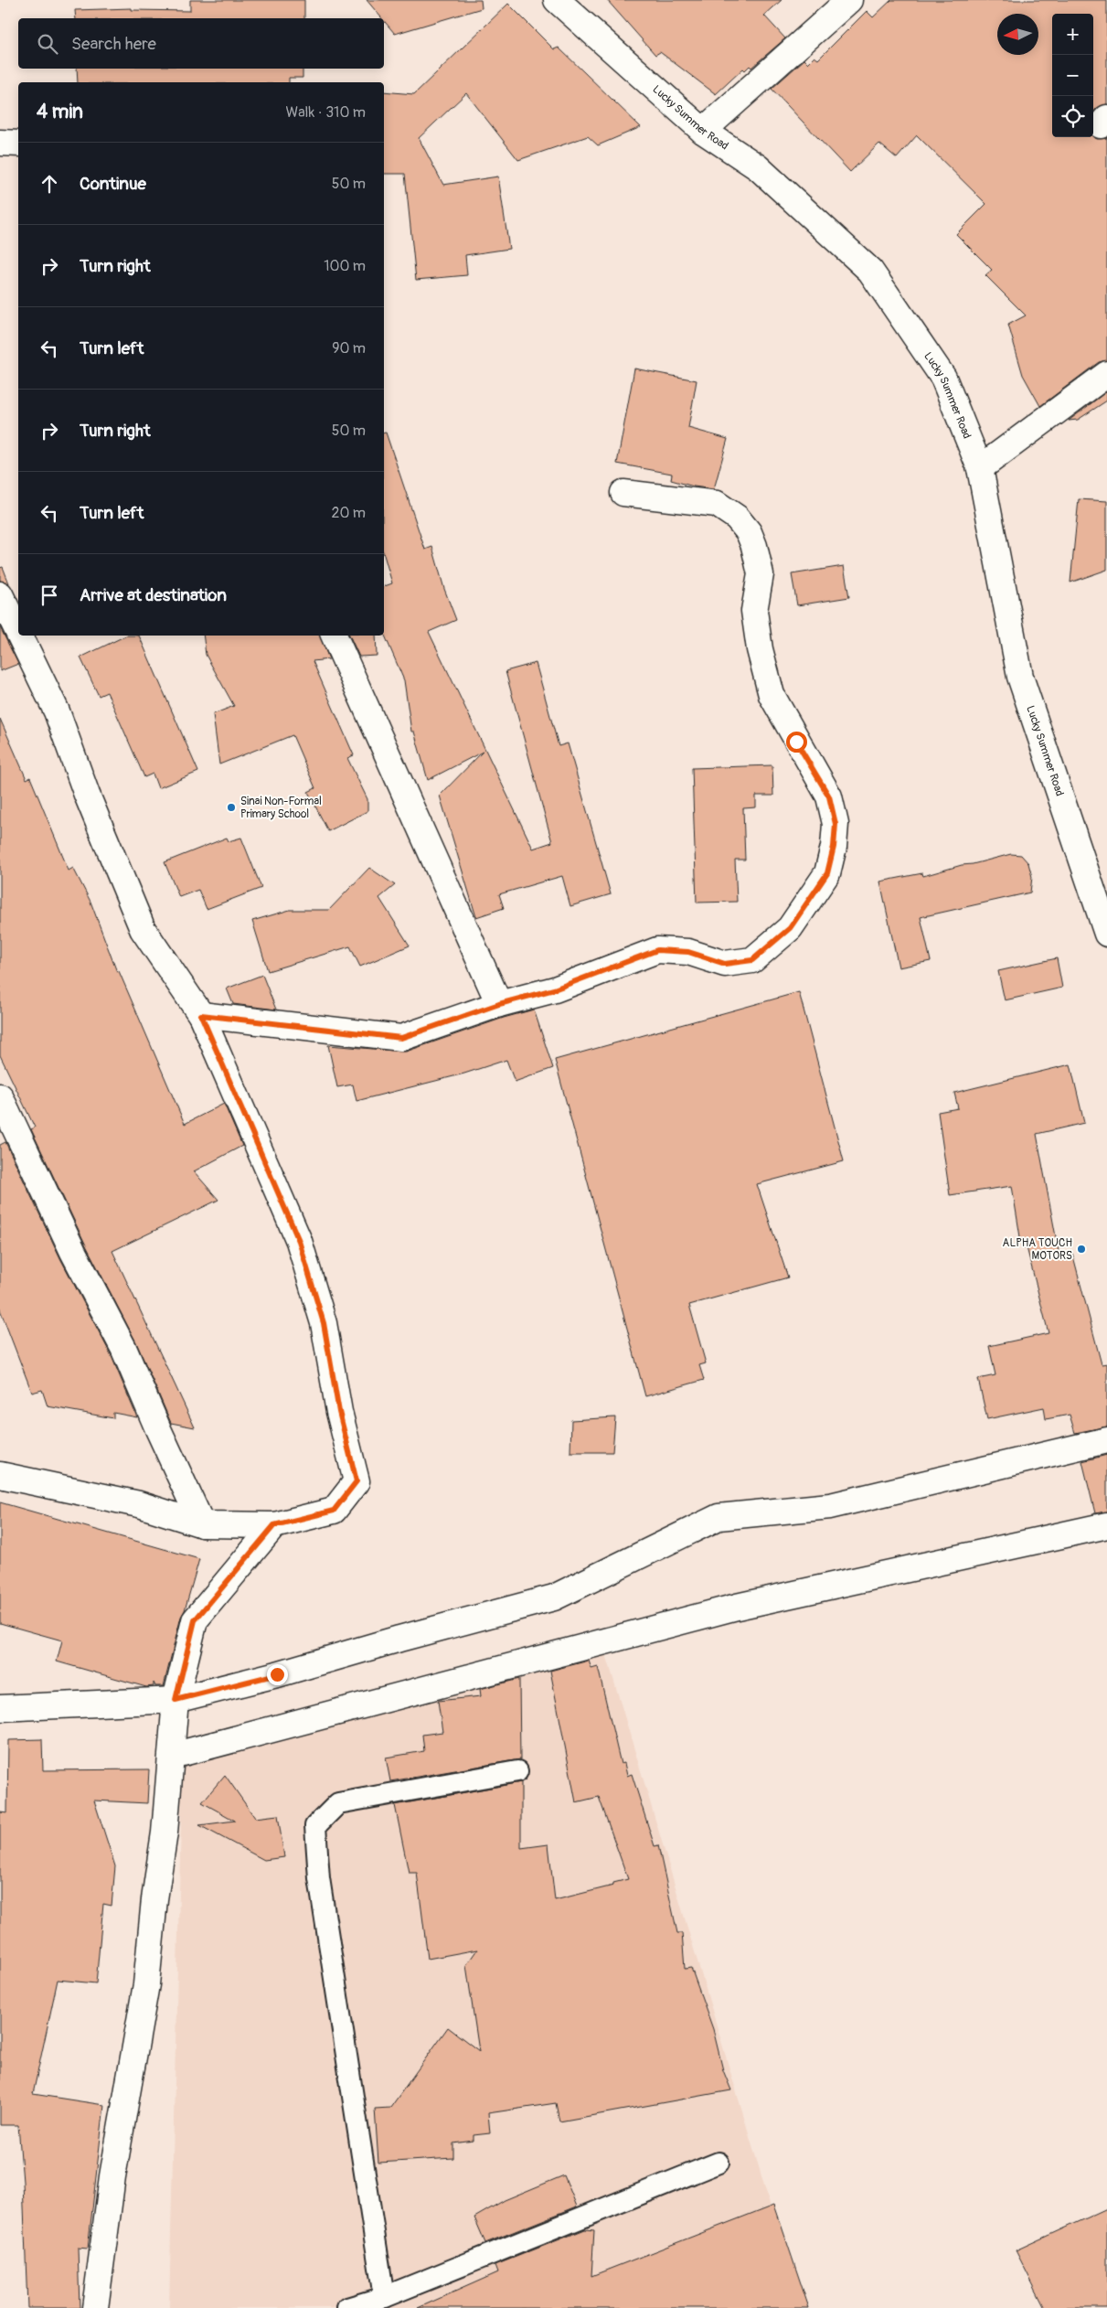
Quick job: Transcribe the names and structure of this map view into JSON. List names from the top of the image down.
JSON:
{
  "streets": {
    "street": ["Lucky Summer Road"]
  },
  "places": ["Sinai Non-Formal Primary School", "ALPHA TOUCH MOTORS"],
  "north": "left",
  "page": {
    "map_buttons": ["+", "−"],
    "search": "Search here",
    "heading": ["4 min", "Walk · 310 m"],
    "list": [
      ["Continue", "50 m"],
      ["Turn right", "100 m"],
      ["Turn left", "90 m"],
      ["Turn right", "50 m"],
      ["Turn left", "20 m"],
      "Arrive at destination"
    ]
  }
}
